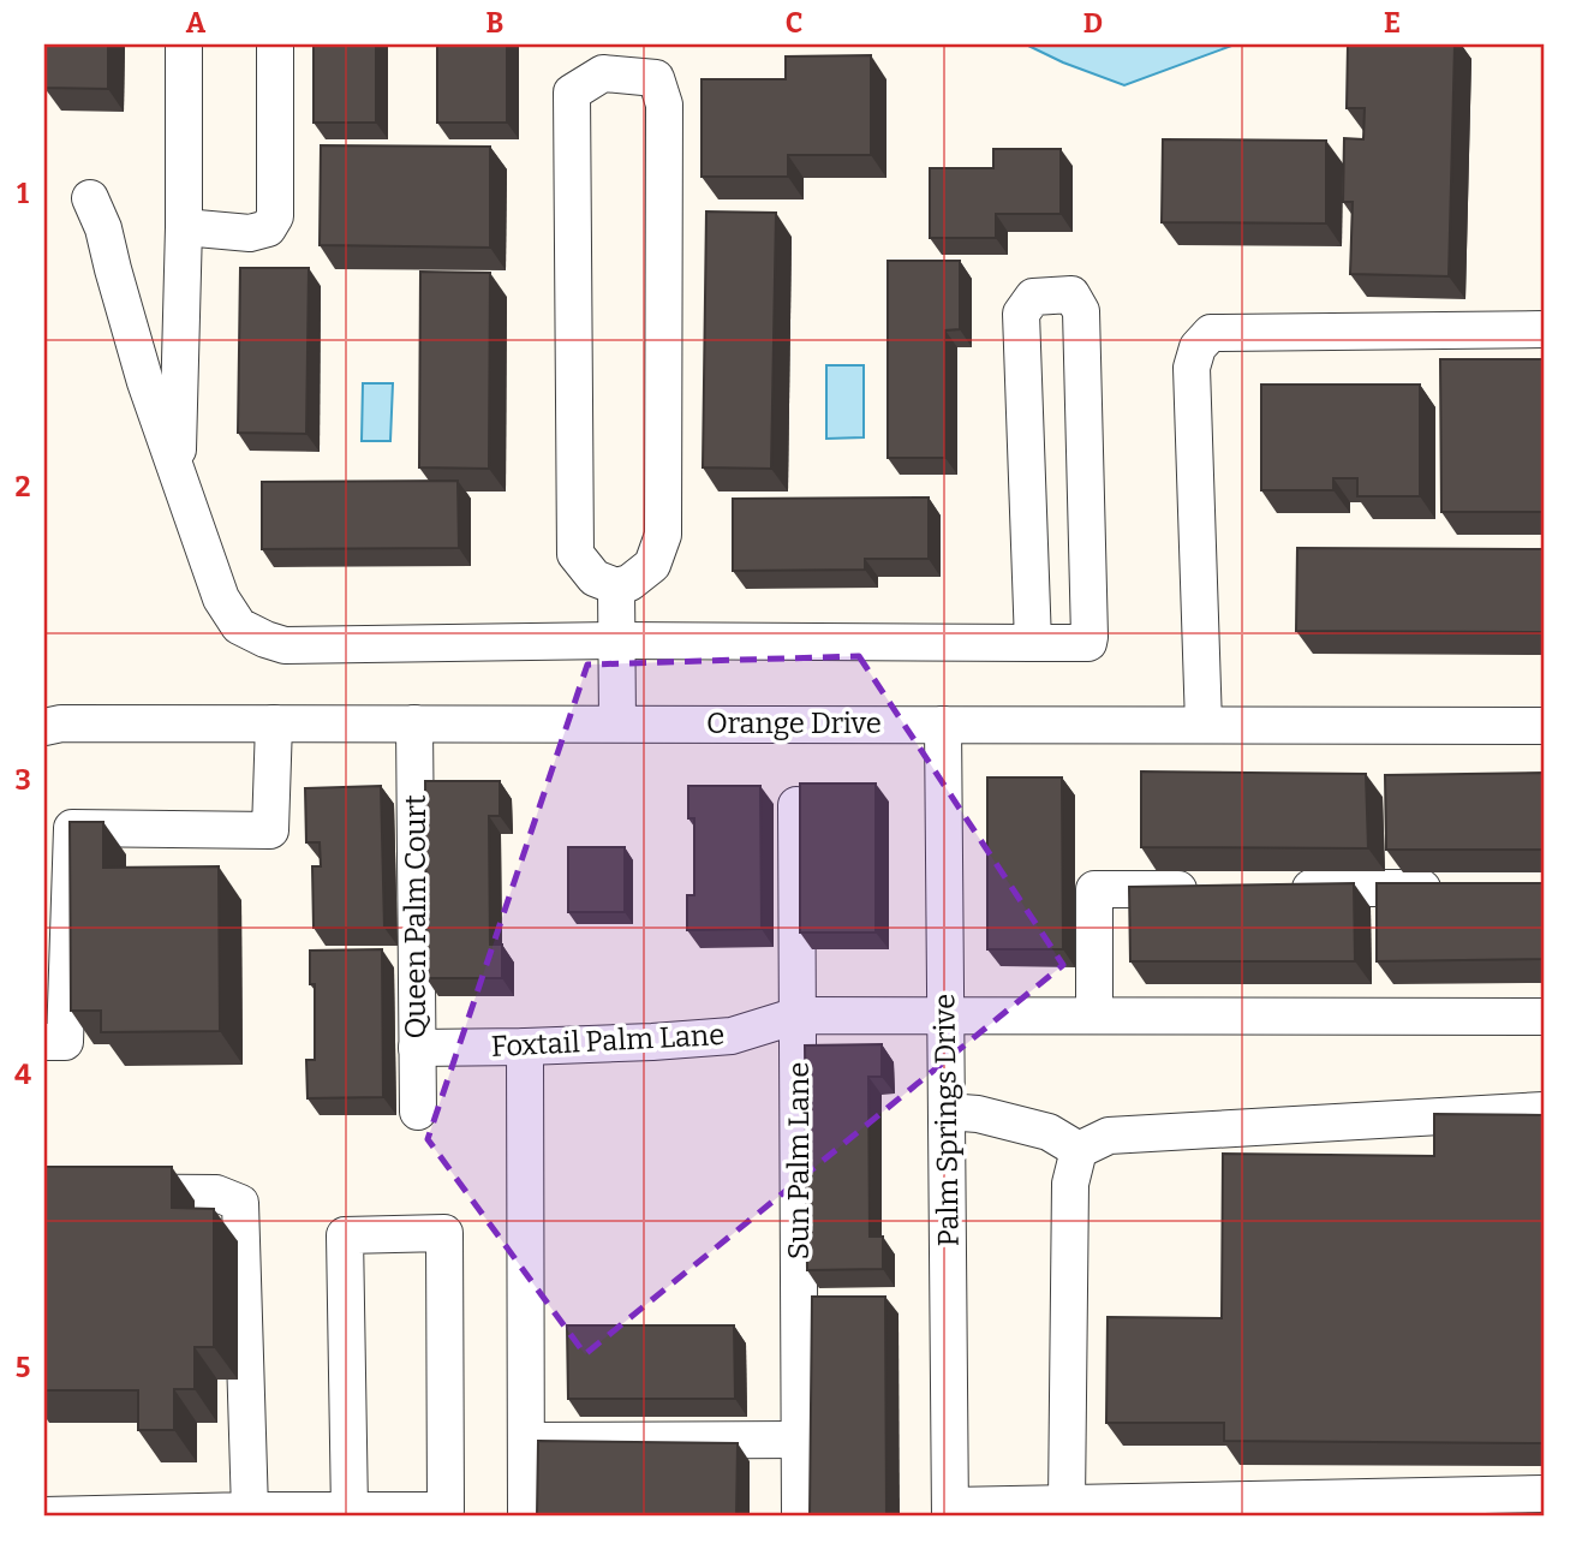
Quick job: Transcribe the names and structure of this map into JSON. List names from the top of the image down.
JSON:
{
  "streets": {
    "street": [
      "Orange Drive",
      "Queen Palm Court",
      "Foxtail Palm Lane",
      "Palm Springs Drive",
      "Sun Palm Lane"
    ]
  },
  "crossings": [
    ["Orange Drive", "Queen Palm Court"],
    ["Orange Drive", "Palm Springs Drive"],
    ["Queen Palm Court", "Foxtail Palm Lane"],
    ["Foxtail Palm Lane", "Palm Springs Drive"],
    ["Foxtail Palm Lane", "Sun Palm Lane"]
  ],
  "grid": {
    "columns": [
      "A",
      "B",
      "C",
      "D",
      "E"
    ],
    "rows": [
      "1",
      "2",
      "3",
      "4",
      "5"
    ]
  }
}
